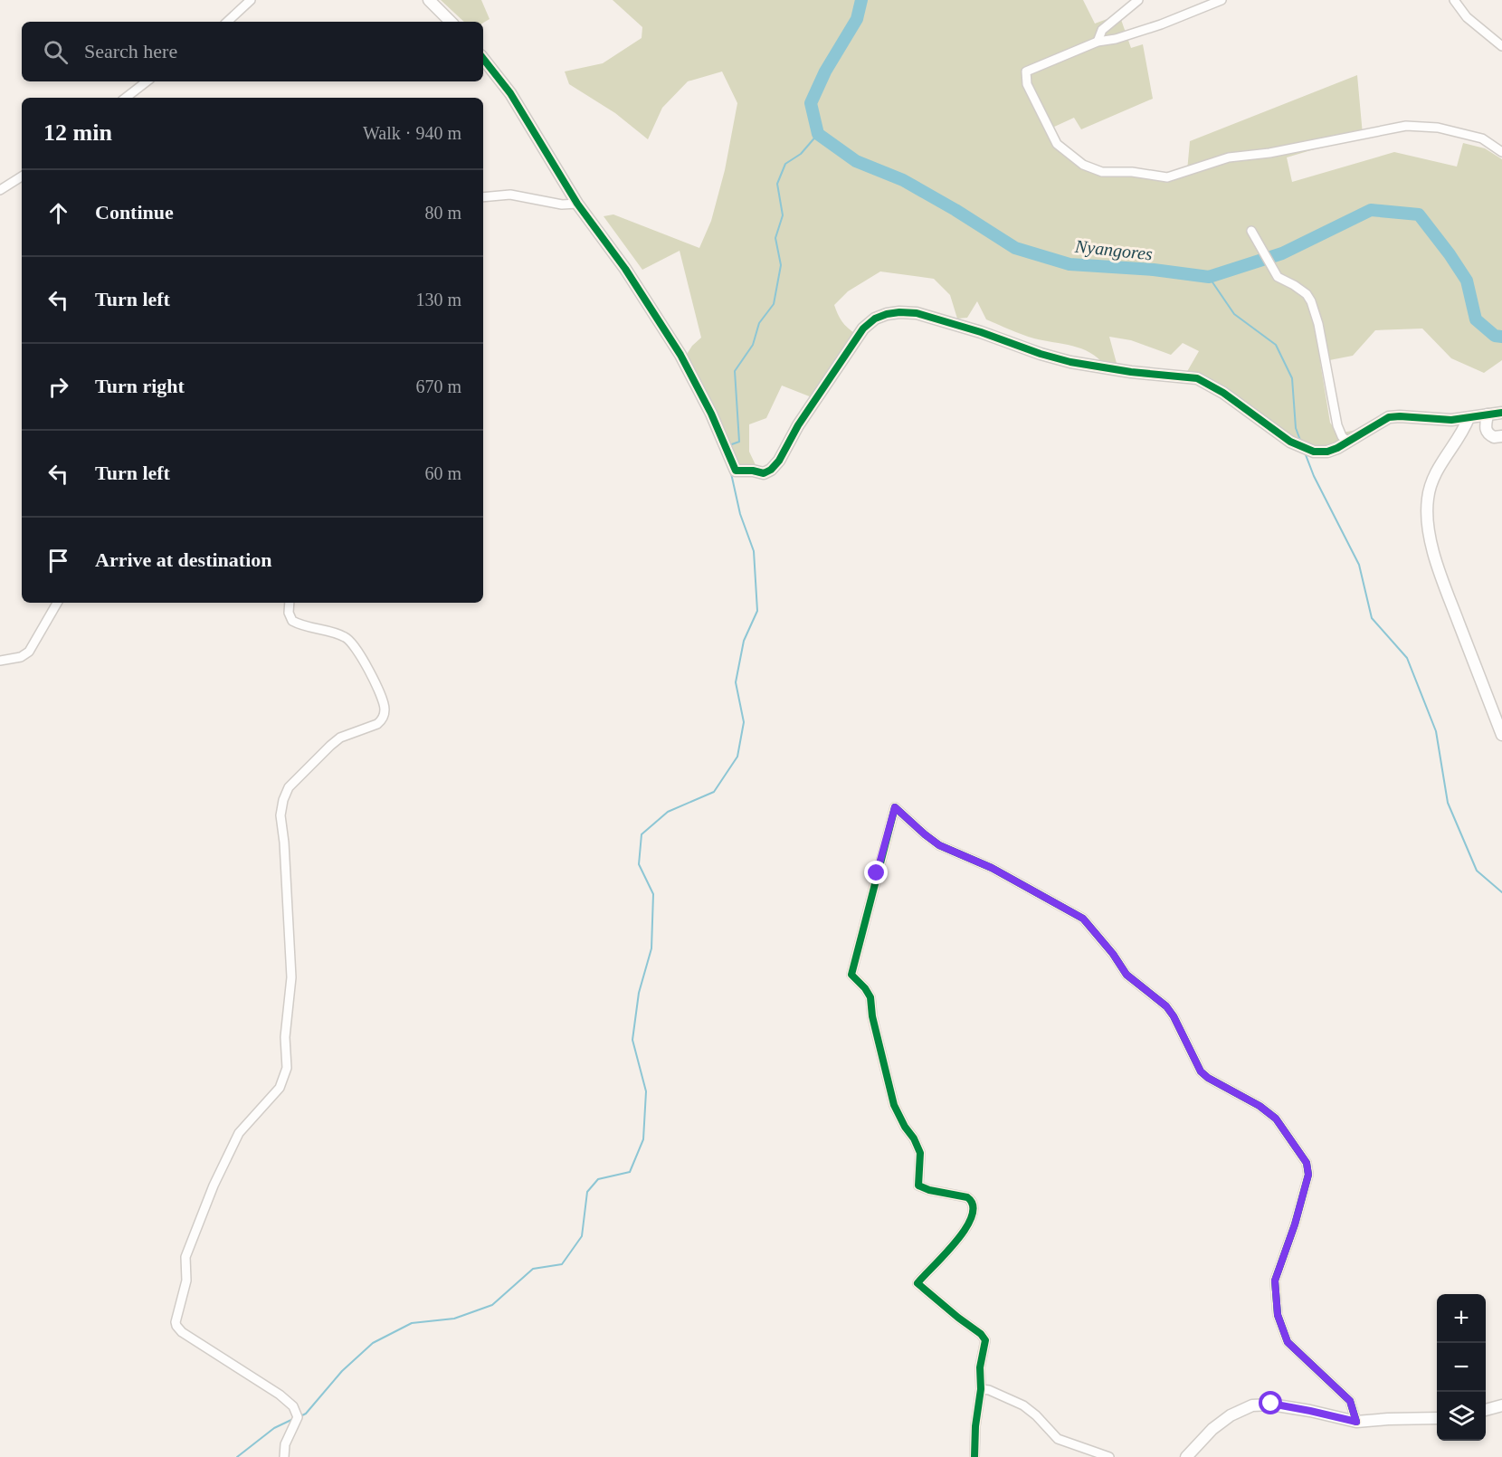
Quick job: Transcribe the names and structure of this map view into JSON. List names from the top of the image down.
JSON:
{
  "water": ["Nyangores"],
  "page": {
    "search": "Search here",
    "heading": ["12 min", "Walk · 940 m"],
    "list": [
      ["Continue", "80 m"],
      ["Turn left", "130 m"],
      ["Turn right", "670 m"],
      ["Turn left", "60 m"],
      "Arrive at destination"
    ],
    "map_buttons": ["+", "−"]
  }
}
